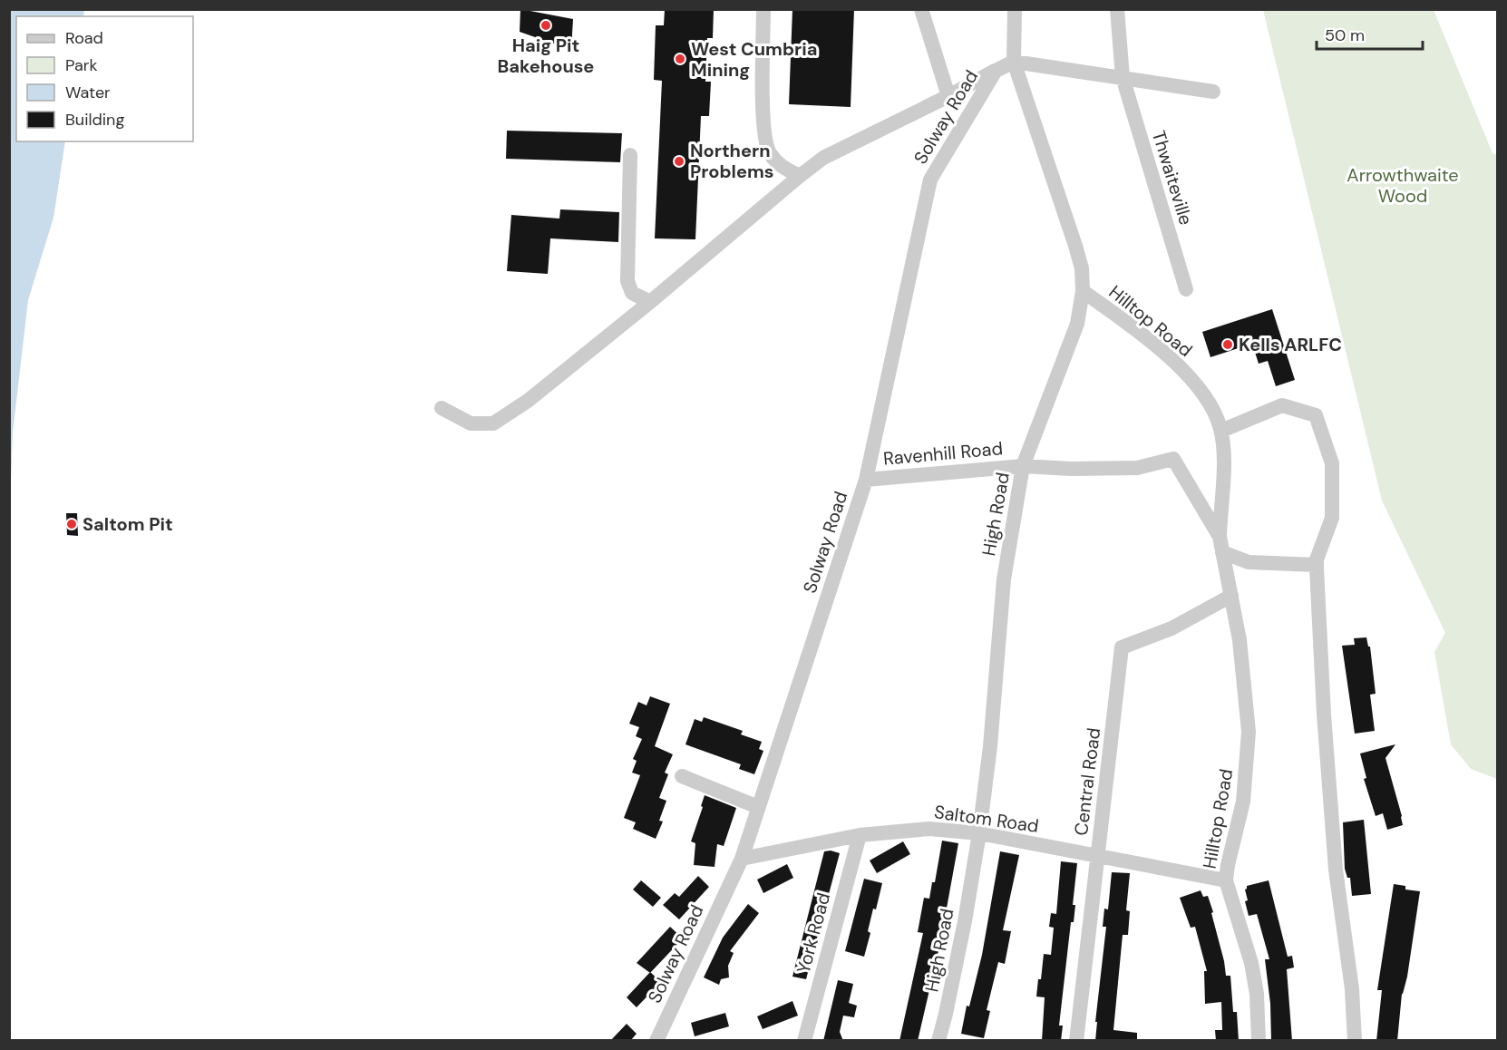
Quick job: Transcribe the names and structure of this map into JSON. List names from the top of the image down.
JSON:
{
  "streets": {
    "street": [
      "Solway Road",
      "Thwaiteville",
      "Hilltop Road",
      "Ravenhill Road",
      "High Road",
      "Central Road",
      "Saltom Road",
      "York Road"
    ]
  },
  "crossings": [
    ["Solway Road", "Ravenhill Road"],
    ["Solway Road", "High Road"],
    ["Solway Road", "Saltom Road"],
    ["Hilltop Road", "Ravenhill Road"],
    ["Hilltop Road", "High Road"],
    ["Hilltop Road", "Central Road"],
    ["Hilltop Road", "Saltom Road"],
    ["Ravenhill Road", "High Road"],
    ["High Road", "Saltom Road"],
    ["Central Road", "Saltom Road"],
    ["Saltom Road", "York Road"]
  ],
  "parks": ["Arrowthwaite Wood"],
  "places": [
    "Haig Pit Bakehouse",
    "West Cumbria Mining",
    "Northern Problems",
    "Kells ARLFC",
    "Saltom Pit"
  ],
  "legend": [
    "Road",
    "Park",
    "Water",
    "Building"
  ],
  "scale_bar": "50 m"
}
